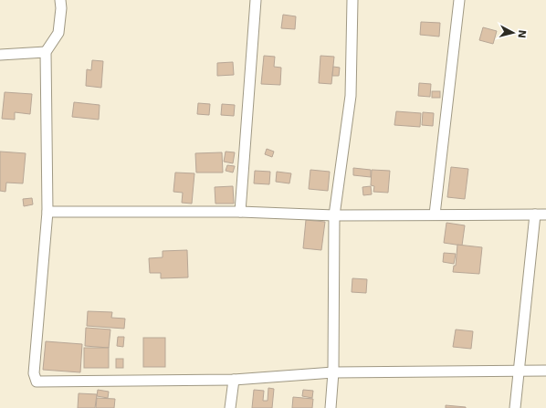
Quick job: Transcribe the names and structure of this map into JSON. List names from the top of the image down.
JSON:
{
  "north": "right"
}
